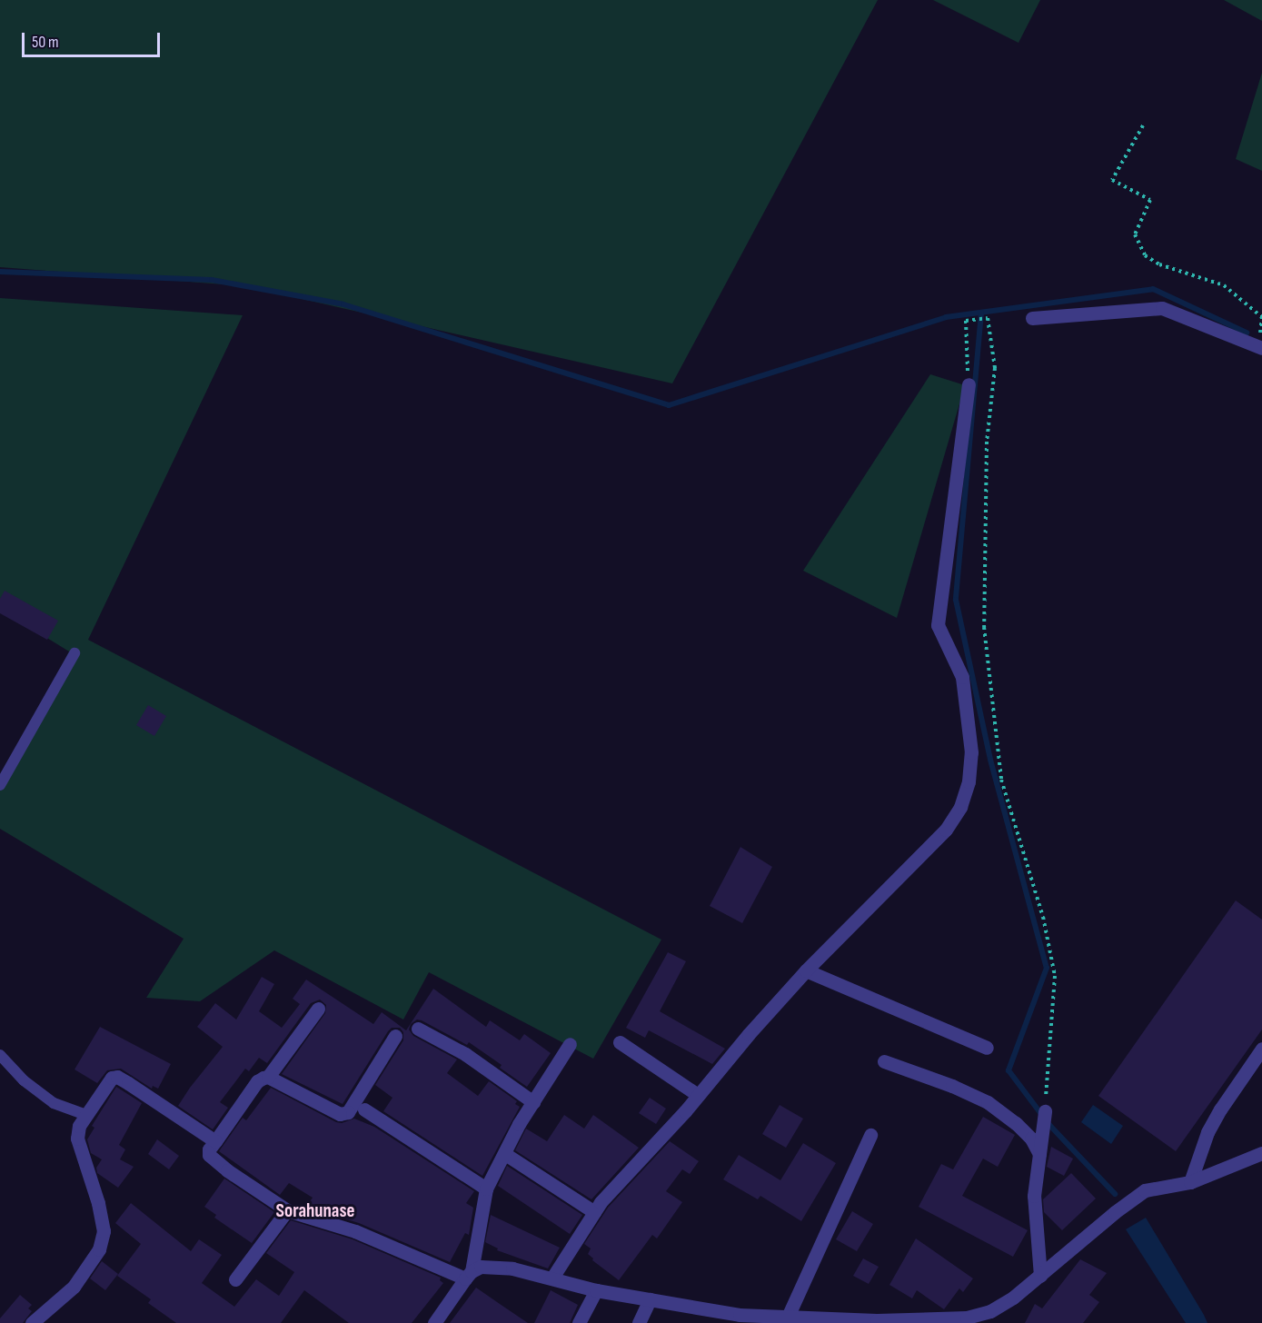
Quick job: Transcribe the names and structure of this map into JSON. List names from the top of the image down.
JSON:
{
  "districts": ["Sorahunase"],
  "scale_bar": "50 m"
}
